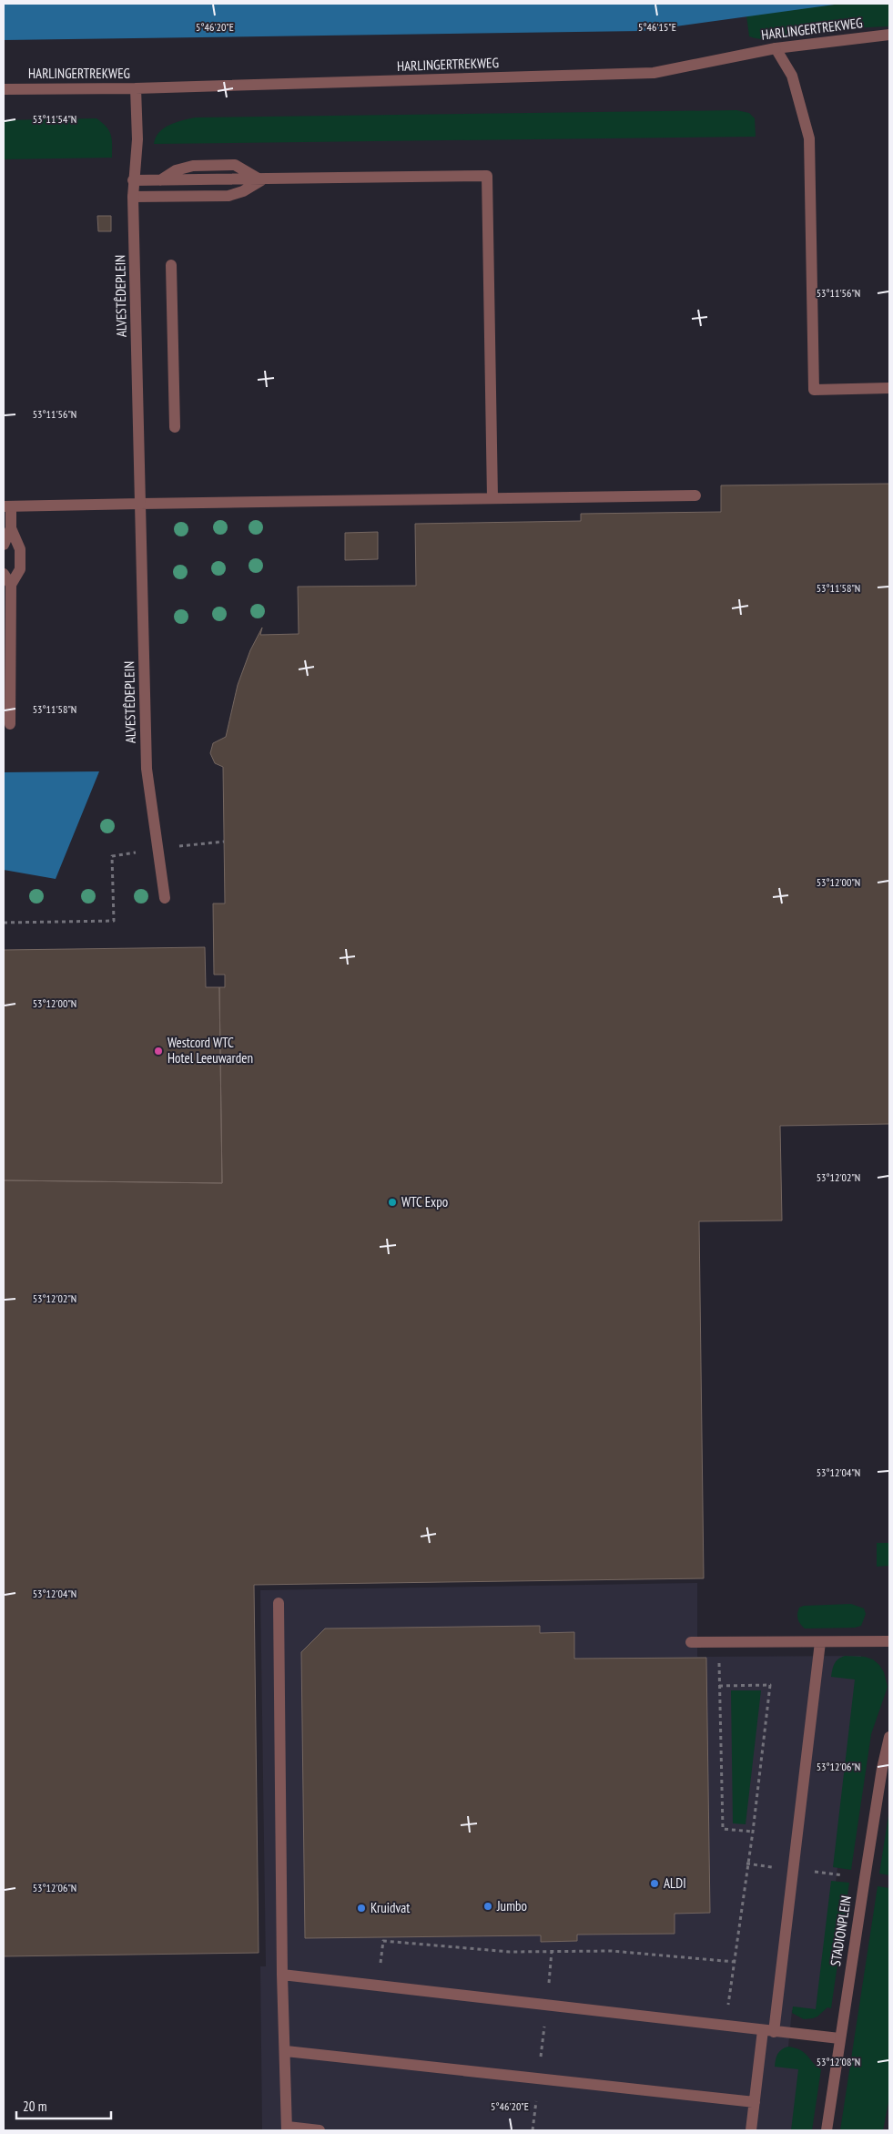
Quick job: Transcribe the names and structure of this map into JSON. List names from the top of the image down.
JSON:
{
  "streets": {
    "street": ["HARLINGERTREKWEG", "ALVESTÊDEPLEIN", "STADIONPLEIN"]
  },
  "crossings": [
    ["HARLINGERTREKWEG", "ALVESTÊDEPLEIN"]
  ],
  "places": [
    "Westcord WTC Hotel Leeuwarden",
    "WTC Expo",
    "ALDI",
    "Jumbo",
    "Kruidvat"
  ],
  "scale_bar": "20 m",
  "coordinates": [
    "5°46'20\"E",
    "5°46'15\"E",
    "53°11'54\"N",
    "53°11'56\"N",
    "53°11'58\"N",
    "53°12'00\"N",
    "53°12'02\"N",
    "53°12'04\"N",
    "53°12'06\"N",
    "53°12'08\"N"
  ]
}
